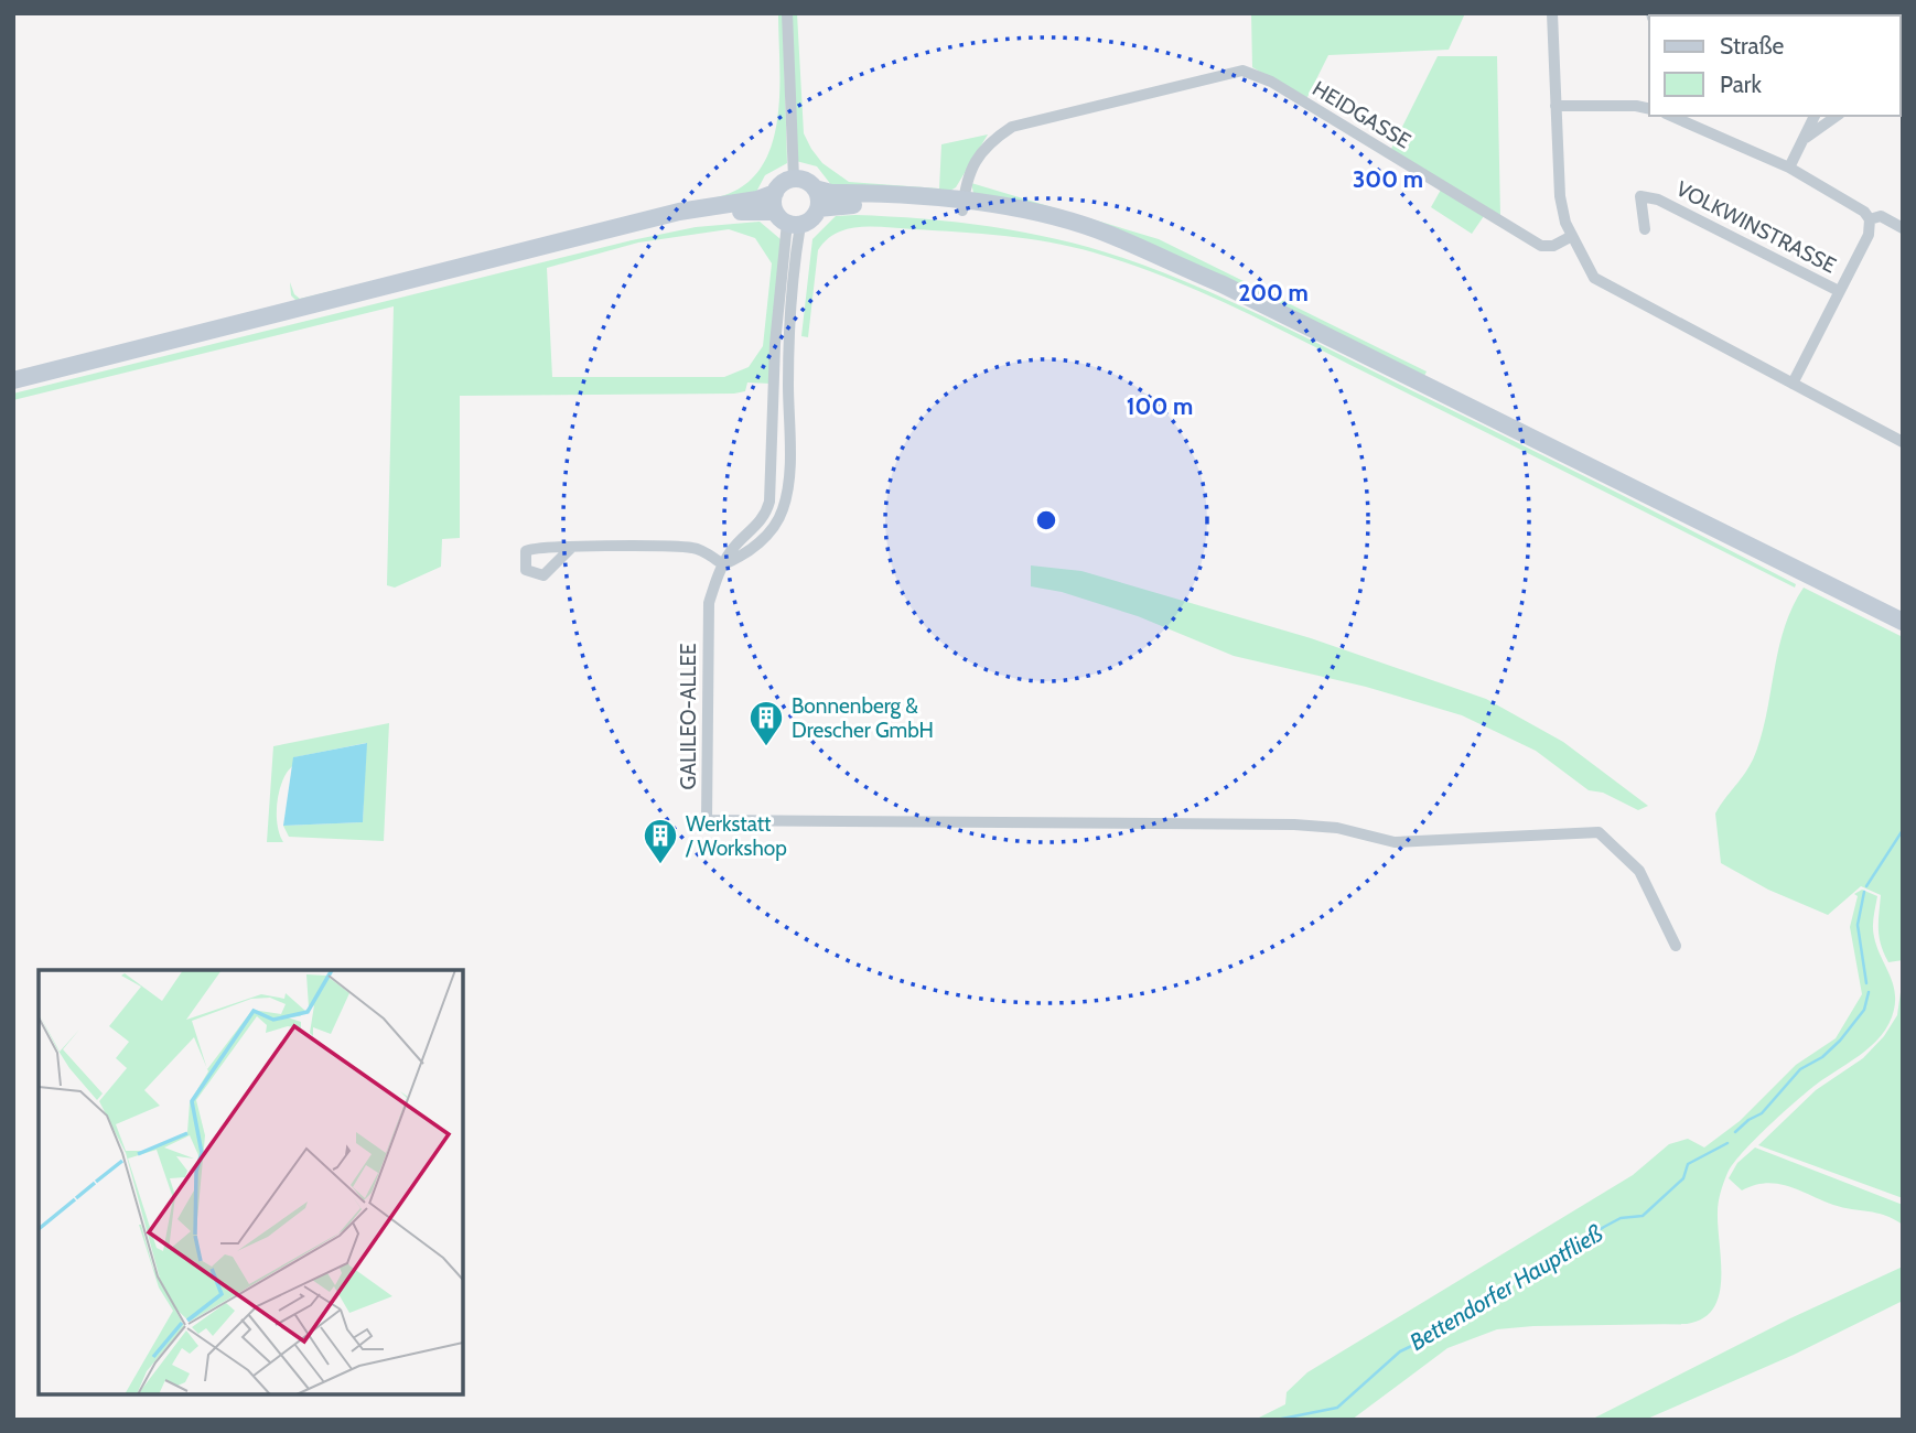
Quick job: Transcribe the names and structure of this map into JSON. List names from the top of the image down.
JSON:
{
  "streets": {
    "street": ["HEIDGASSE", "VOLKWINSTRASSE", "GALILEO-ALLEE"]
  },
  "water": ["Bettendorfer Hauptfließ"],
  "places": {
    "building": ["Bonnenberg & Drescher GmbH", "Werkstatt / Workshop"]
  },
  "legend": ["Straße", "Park"],
  "rings": ["300 m", "200 m", "100 m"]
}
